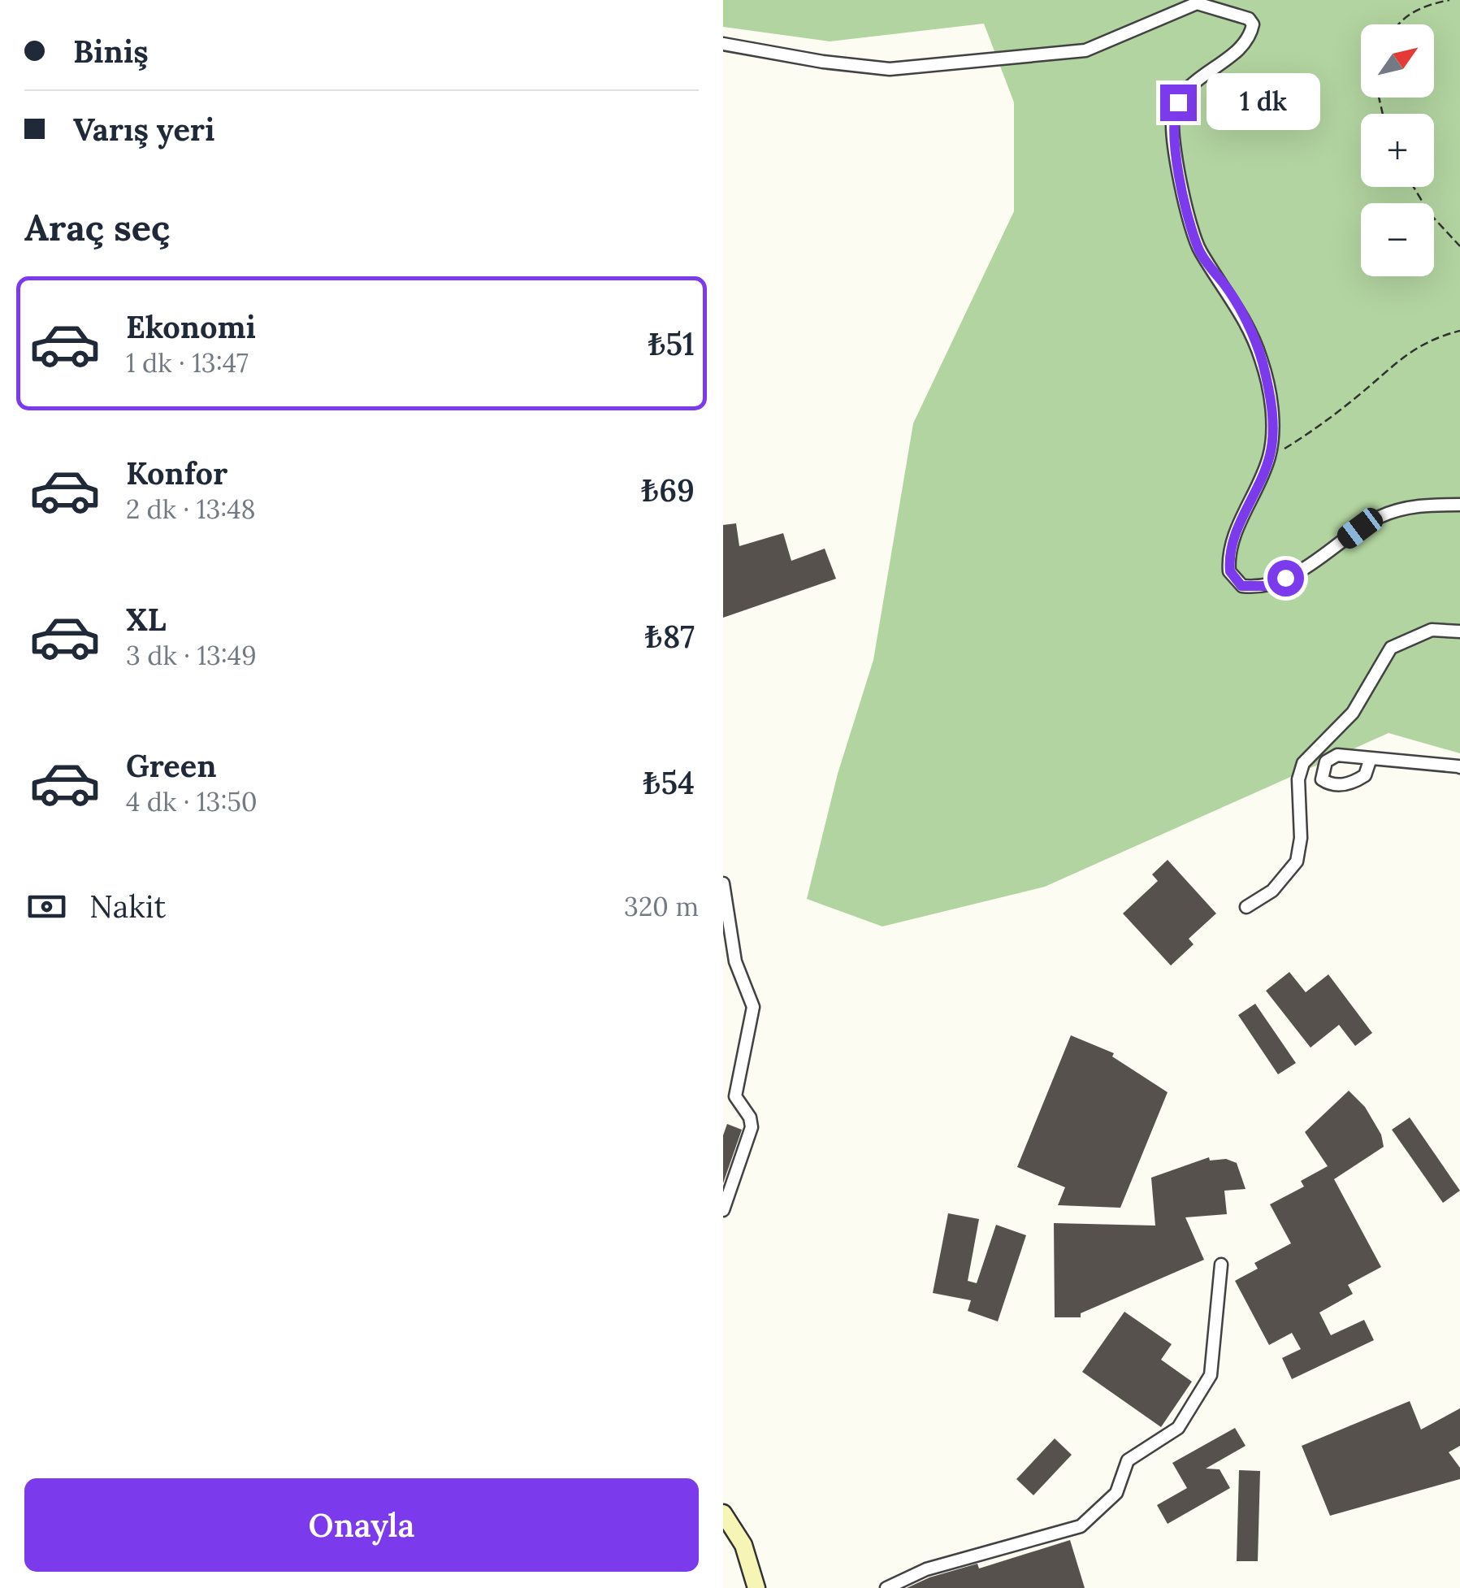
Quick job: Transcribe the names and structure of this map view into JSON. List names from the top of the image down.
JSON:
{
  "north": "top right",
  "page": {
    "banner": ["Biniş", "Varış yeri"],
    "map_buttons": ["+", "−"],
    "bubble": "1 dk",
    "heading": "Araç seç",
    "list": [
      {
        "name": "Ekonomi",
        "note": "1 dk · 13:47",
        "value": "₺51"
      },
      {
        "name": "Konfor",
        "note": "2 dk · 13:48",
        "value": "₺69"
      },
      {
        "name": "XL",
        "note": "3 dk · 13:49",
        "value": "₺87"
      },
      {
        "name": "Green",
        "note": "4 dk · 13:50",
        "value": "₺54"
      }
    ],
    "pay": ["Nakit", "320 m"],
    "buttons": "Onayla"
  }
}
